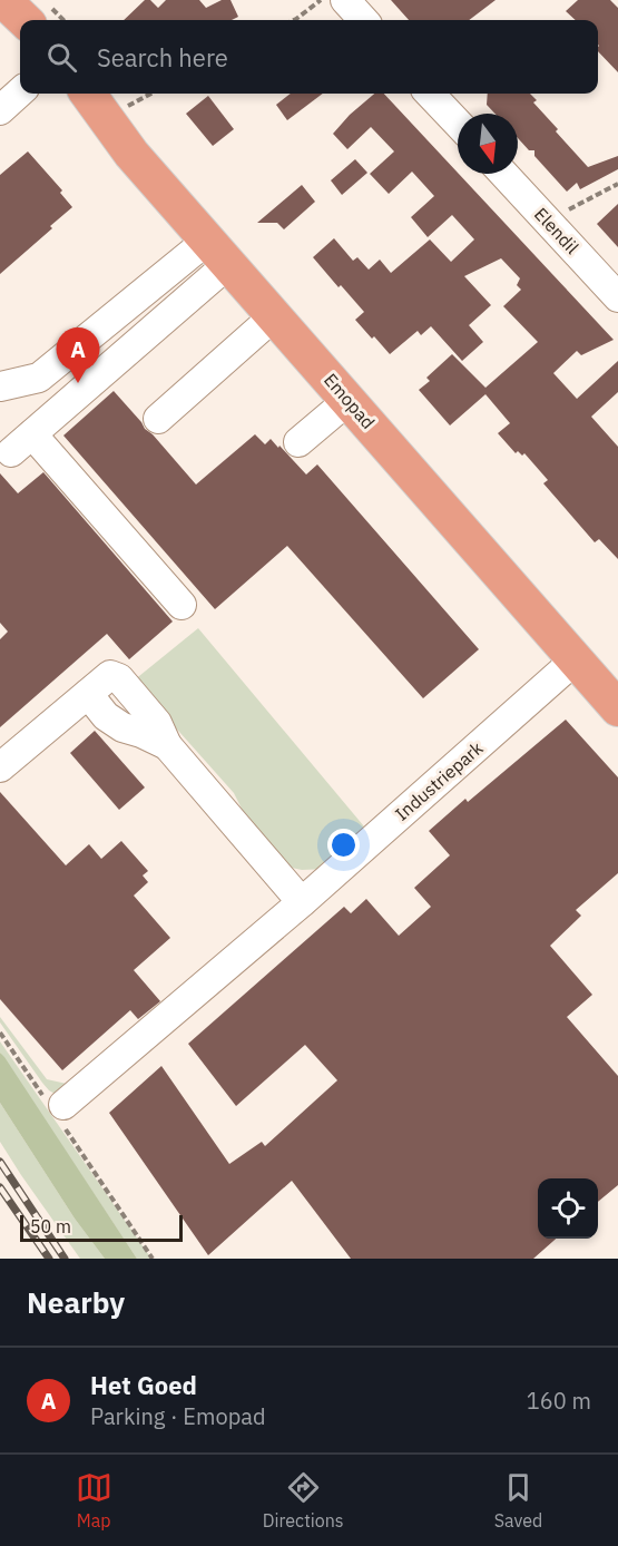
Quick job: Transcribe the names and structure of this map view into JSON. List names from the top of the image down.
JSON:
{
  "streets": {
    "main road": ["Emopad"],
    "street": ["Elendil", "Industriepark"]
  },
  "crossings": [
    ["Emopad", "Industriepark"]
  ],
  "scale_bar": "50 m",
  "north": "bottom",
  "page": {
    "search": "Search here",
    "pins": "A",
    "scale": "50 m",
    "heading": "Nearby",
    "list": [
      {
        "mark": "A",
        "name": "Het Goed",
        "note": "Parking · Emopad",
        "value": "160 m"
      }
    ],
    "nav": ["Map", "Directions", "Saved"]
  }
}
